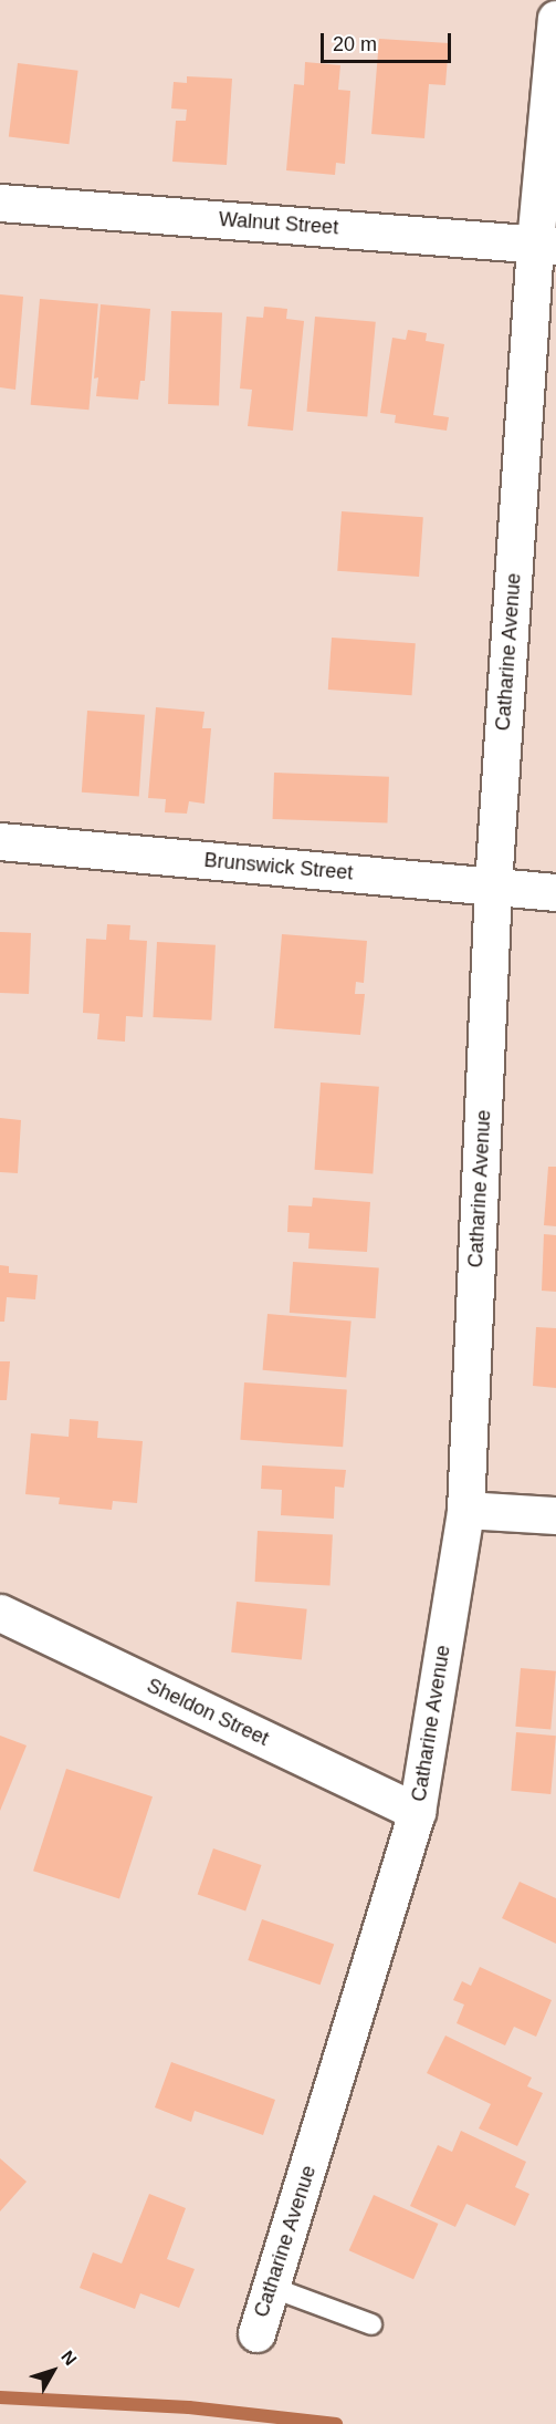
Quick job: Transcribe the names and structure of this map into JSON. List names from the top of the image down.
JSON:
{
  "streets": {
    "street": [
      "Walnut Street",
      "Catharine Avenue",
      "Brunswick Street",
      "Sheldon Street"
    ]
  },
  "crossings": [
    ["Walnut Street", "Catharine Avenue"],
    ["Catharine Avenue", "Brunswick Street"],
    ["Catharine Avenue", "Sheldon Street"]
  ],
  "scale_bar": "20 m",
  "north": "top right"
}
